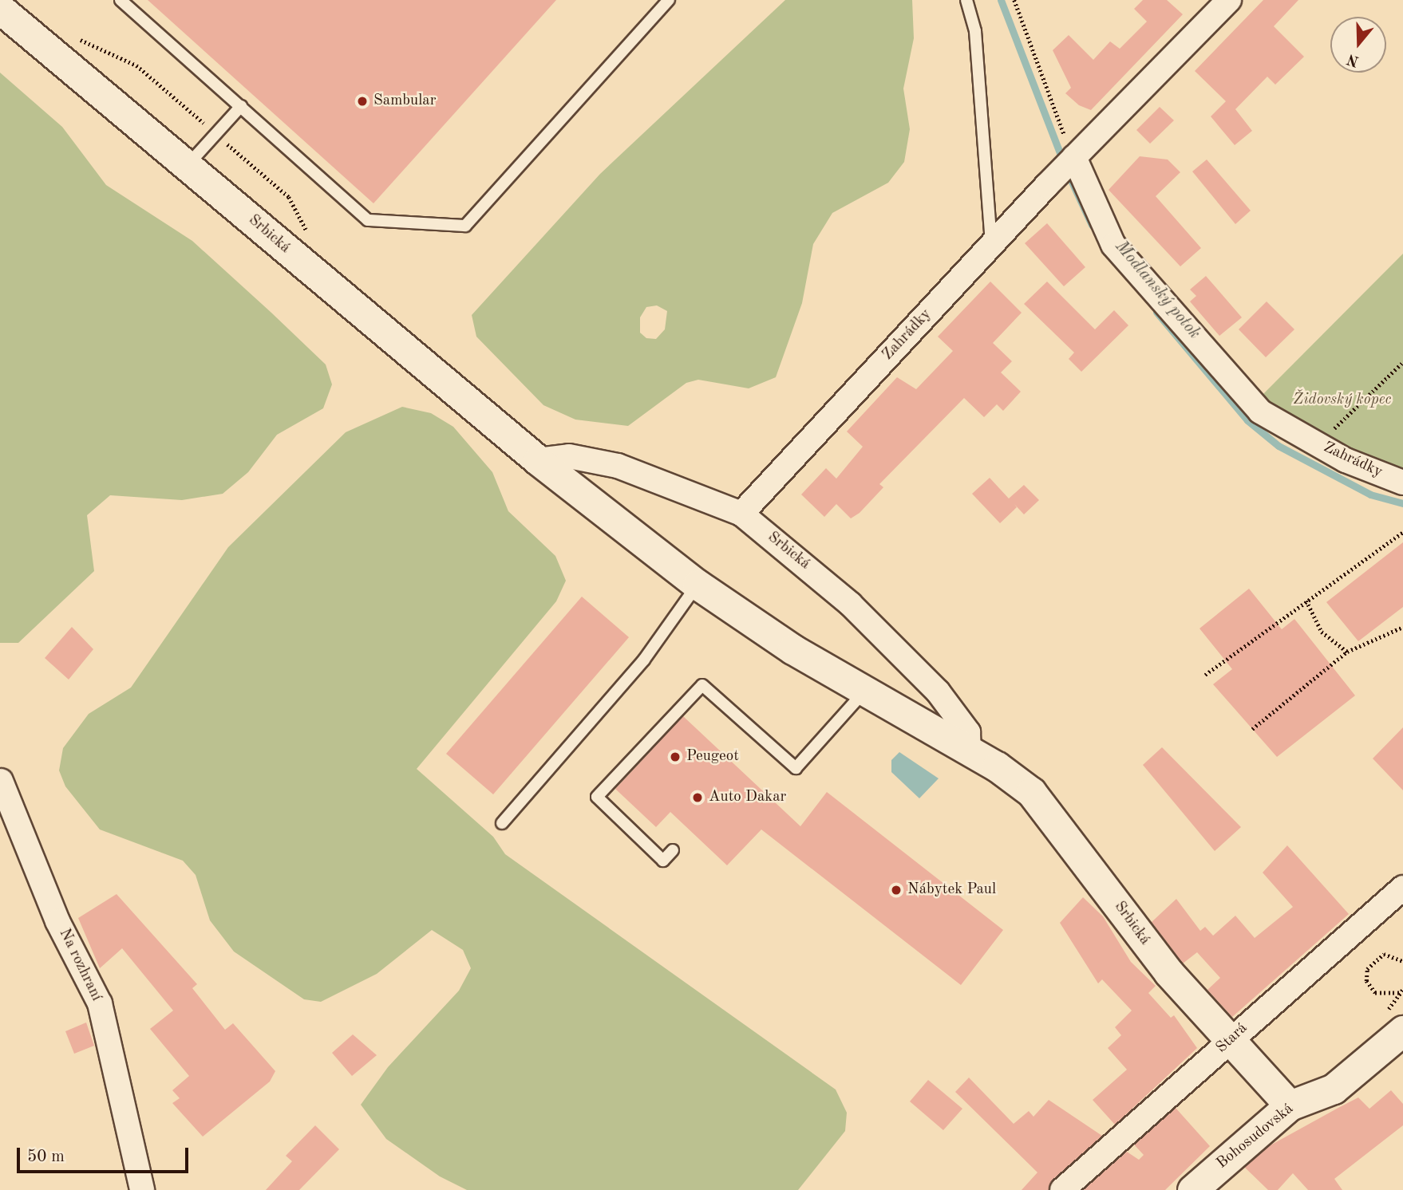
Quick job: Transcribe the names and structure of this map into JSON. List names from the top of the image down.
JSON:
{
  "streets": {
    "street": [
      "Srbická",
      "Zahrádky",
      "Na rozhraní",
      "Stará",
      "Bohosudovská"
    ]
  },
  "crossings": [
    ["Srbická", "Zahrádky"],
    ["Srbická", "Stará"],
    ["Srbická", "Bohosudovská"]
  ],
  "water": ["Modlanský potok"],
  "parks": ["Židovský kopec"],
  "places": [
    "Sambular",
    "Peugeot",
    "Auto Dakar",
    "Nábytek Paul"
  ],
  "scale_bar": "50 m",
  "north": "bottom"
}
